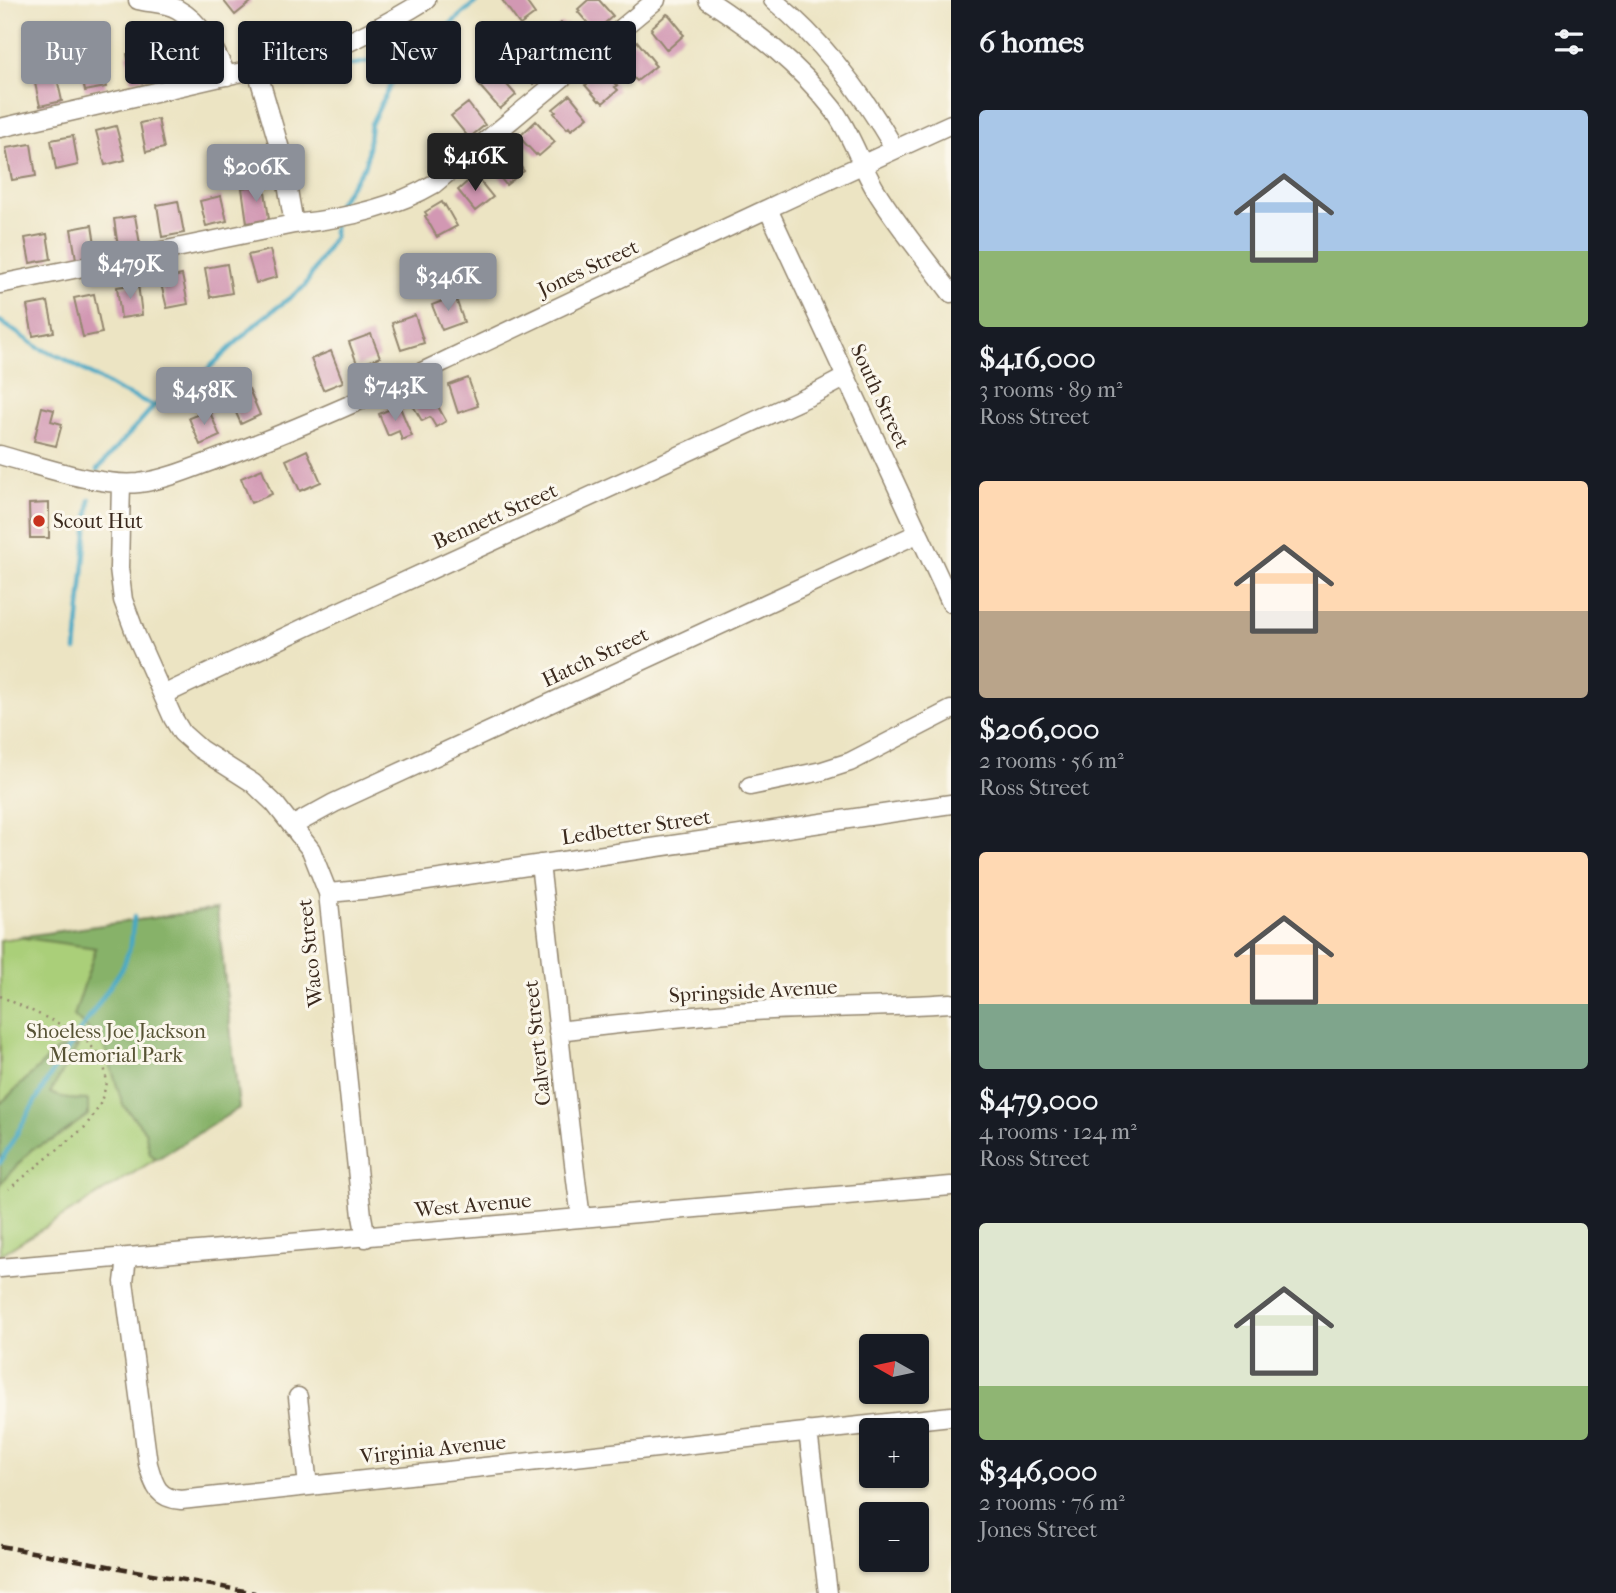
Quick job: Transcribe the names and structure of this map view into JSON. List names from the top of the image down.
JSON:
{
  "streets": {
    "street": [
      "Jones Street",
      "South Street",
      "Bennett Street",
      "Hatch Street",
      "Ledbetter Street",
      "Waco Street",
      "Springside Avenue",
      "Calvert Street",
      "West Avenue",
      "Virginia Avenue"
    ]
  },
  "crossings": [
    ["Jones Street", "South Street"],
    ["Jones Street", "Waco Street"],
    ["South Street", "Bennett Street"],
    ["South Street", "Hatch Street"],
    ["Bennett Street", "Waco Street"],
    ["Hatch Street", "Waco Street"],
    ["Ledbetter Street", "Waco Street"],
    ["Ledbetter Street", "Calvert Street"],
    ["Waco Street", "West Avenue"],
    ["Springside Avenue", "Calvert Street"],
    ["Calvert Street", "West Avenue"],
    ["West Avenue", "Virginia Avenue"]
  ],
  "parks": ["Shoeless Joe Jackson Memorial Park"],
  "places": ["Scout Hut"],
  "north": "left",
  "page": {
    "heading": "6 homes",
    "chip": [
      "Buy",
      "Rent",
      "Filters",
      "New",
      "Apartment"
    ],
    "list": [
      {
        "name": "$416,000",
        "note": "3 rooms · 89 m² · Ross Street"
      },
      {
        "name": "$206,000",
        "note": "2 rooms · 56 m² · Ross Street"
      },
      {
        "name": "$479,000",
        "note": "4 rooms · 124 m² · Ross Street"
      },
      {
        "name": "$346,000",
        "note": "2 rooms · 76 m² · Jones Street"
      }
    ],
    "price": [
      "$416K",
      "$206K",
      "$479K",
      "$346K",
      "$743K",
      "$458K"
    ],
    "map_buttons": ["+", "−"]
  }
}
